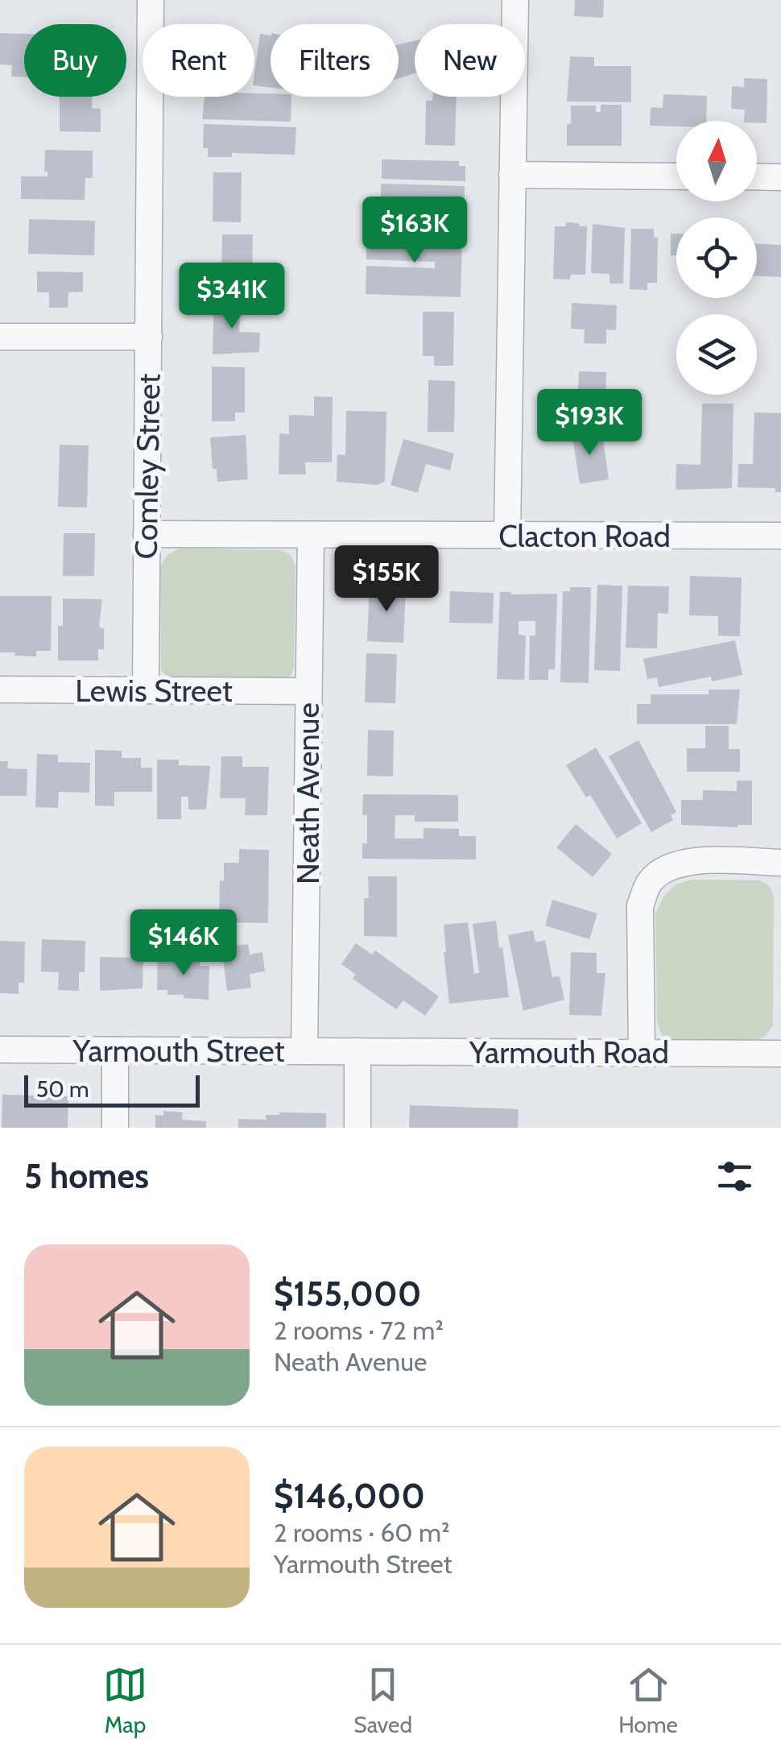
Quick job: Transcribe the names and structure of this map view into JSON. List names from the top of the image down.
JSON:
{
  "streets": {
    "street": [
      "Comley Street",
      "Clacton Road",
      "Lewis Street",
      "Neath Avenue",
      "Yarmouth Street",
      "Yarmouth Road"
    ]
  },
  "crossings": [
    ["Comley Street", "Clacton Road"],
    ["Comley Street", "Lewis Street"],
    ["Clacton Road", "Neath Avenue"],
    ["Lewis Street", "Neath Avenue"],
    ["Neath Avenue", "Yarmouth Street"],
    ["Yarmouth Street", "Yarmouth Road"]
  ],
  "scale_bar": "50 m",
  "north": "top",
  "page": {
    "chip": [
      "Buy",
      "Rent",
      "Filters",
      "New"
    ],
    "price": [
      "$163K",
      "$341K",
      "$193K",
      "$155K",
      "$146K"
    ],
    "scale": "50 m",
    "heading": "5 homes",
    "list": [
      {
        "name": "$155,000",
        "note": "2 rooms · 72 m² · Neath Avenue"
      },
      {
        "name": "$146,000",
        "note": "2 rooms · 60 m² · Yarmouth Street"
      }
    ],
    "tabs": ["Map", "Saved", "Home"]
  }
}
